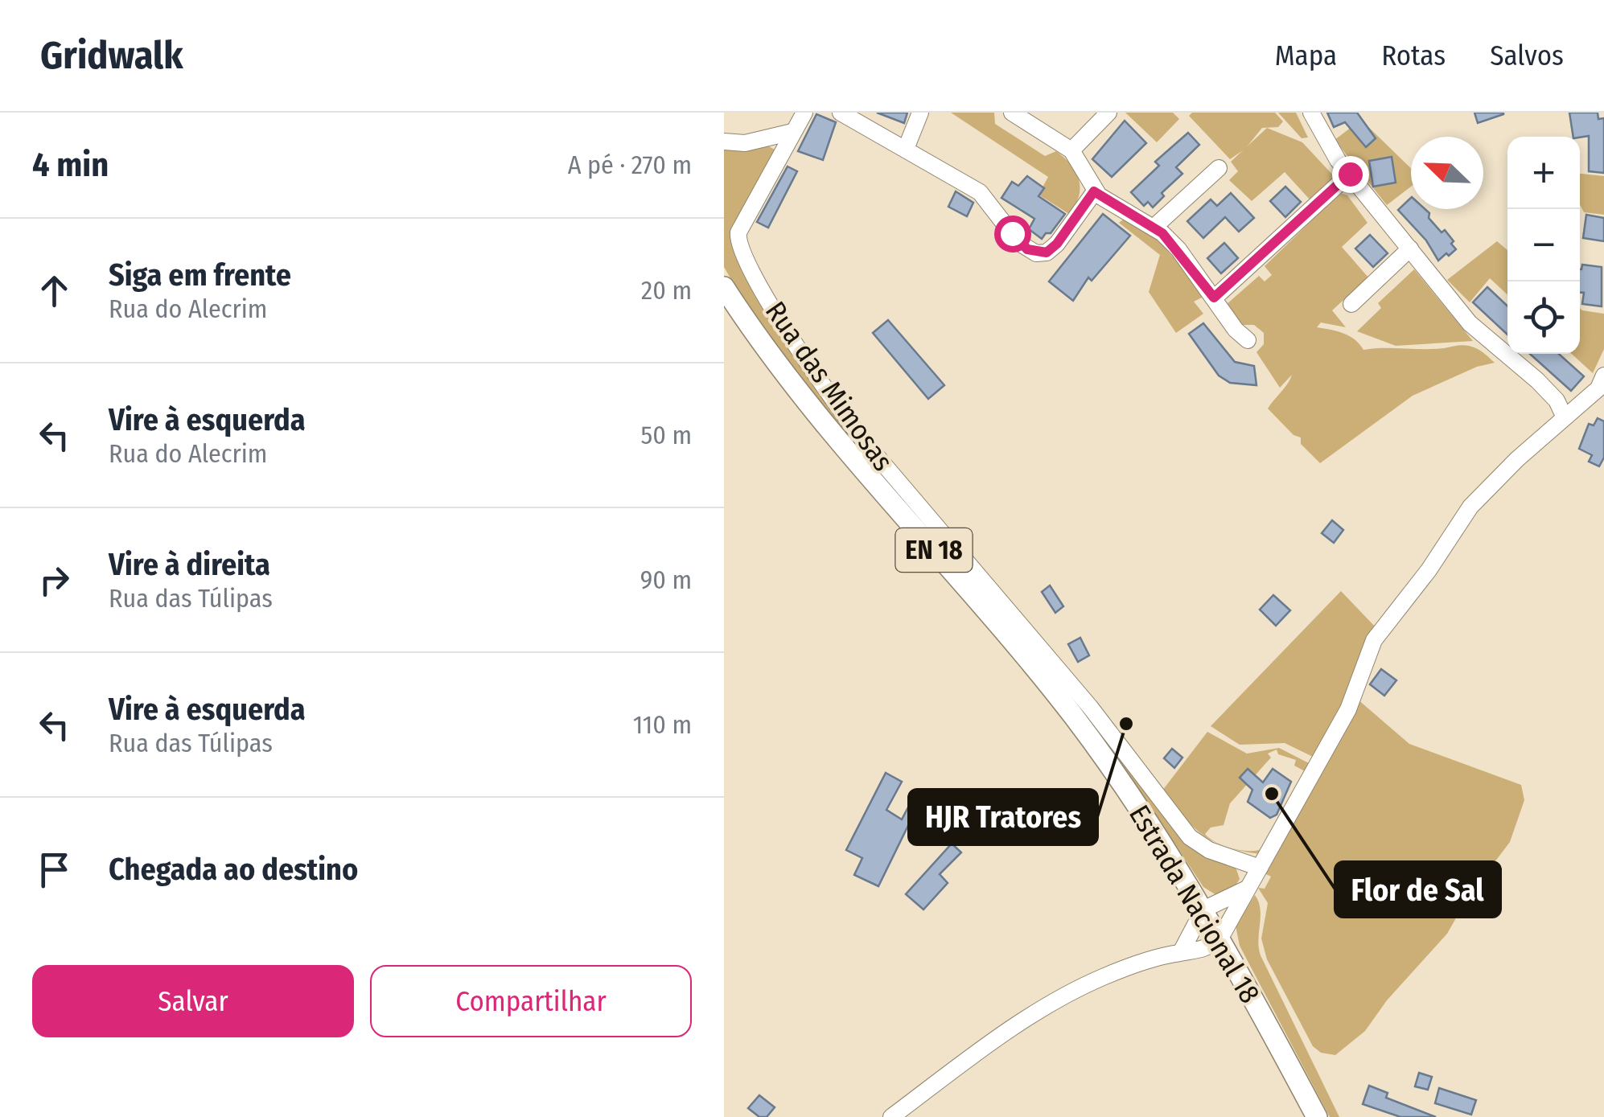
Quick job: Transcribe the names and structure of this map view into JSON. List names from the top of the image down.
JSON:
{
  "streets": {
    "main road": ["EN 18", "Estrada Nacional 18"],
    "street": ["Rua das Mimosas"]
  },
  "places": ["HJR Tratores", "Flor de Sal"],
  "north": "top left",
  "page": {
    "header": "Gridwalk",
    "nav": ["Mapa", "Rotas", "Salvos"],
    "heading": ["4 min", "A pé · 270 m"],
    "map_buttons": ["+", "−"],
    "list": [
      ["Siga em frente", "Rua do Alecrim", "20 m"],
      ["Vire à esquerda", "Rua do Alecrim", "50 m"],
      ["Vire à direita", "Rua das Túlipas", "90 m"],
      ["Vire à esquerda", "Rua das Túlipas", "110 m"],
      "Chegada ao destino"
    ],
    "buttons": ["Salvar", "Compartilhar"]
  }
}
